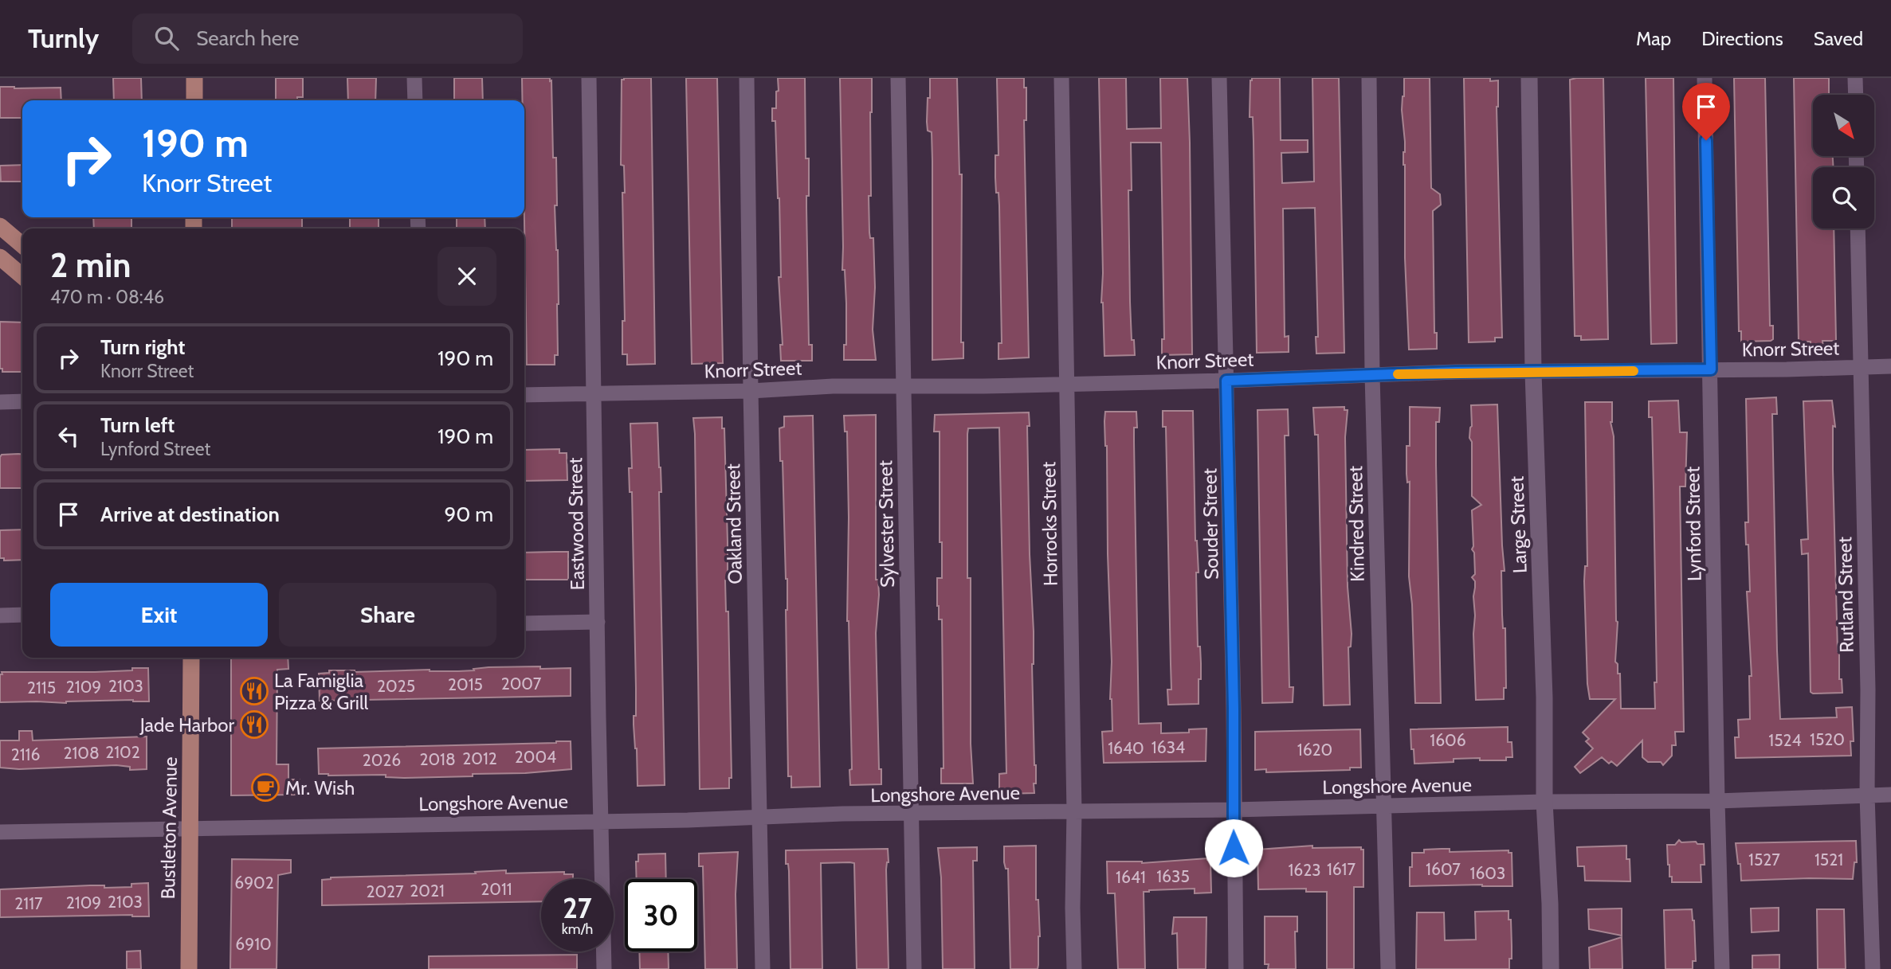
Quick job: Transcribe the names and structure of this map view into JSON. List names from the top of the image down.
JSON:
{
  "streets": {
    "main road": ["Bustleton Avenue"],
    "street": [
      "Knorr Street",
      "Eastwood Street",
      "Oakland Street",
      "Sylvester Street",
      "Horrocks Street",
      "Souder Street",
      "Kindred Street",
      "Lynford Street",
      "Large Street",
      "Rutland Street",
      "Longshore Avenue"
    ]
  },
  "crossings": [
    ["Knorr Street", "Eastwood Street"],
    ["Knorr Street", "Oakland Street"],
    ["Knorr Street", "Sylvester Street"],
    ["Knorr Street", "Horrocks Street"],
    ["Knorr Street", "Souder Street"],
    ["Knorr Street", "Kindred Street"],
    ["Knorr Street", "Lynford Street"],
    ["Knorr Street", "Large Street"],
    ["Knorr Street", "Rutland Street"],
    ["Eastwood Street", "Longshore Avenue"],
    ["Oakland Street", "Longshore Avenue"],
    ["Sylvester Street", "Longshore Avenue"],
    ["Horrocks Street", "Longshore Avenue"],
    ["Souder Street", "Longshore Avenue"],
    ["Kindred Street", "Longshore Avenue"],
    ["Lynford Street", "Longshore Avenue"],
    ["Large Street", "Longshore Avenue"],
    ["Rutland Street", "Longshore Avenue"],
    ["Longshore Avenue", "Bustleton Avenue"]
  ],
  "places": {
    "restaurant": ["La Famiglia Pizza & Grill", "Jade Harbor"],
    "cafe": ["Mr. Wish"]
  },
  "house_numbers": [
    "2007",
    "2015",
    "2103",
    "2025",
    "2109",
    "2115",
    "1520",
    "1606",
    "1524",
    "1634",
    "1640",
    "1620",
    "2102",
    "2108",
    "2116",
    "2004",
    "2012",
    "2018",
    "2026",
    "1527",
    "1521",
    "1617",
    "1607",
    "1623",
    "1603",
    "1635",
    "1641",
    "6902",
    "2011",
    "2021",
    "2027",
    "2103",
    "2109",
    "2117",
    "6910"
  ],
  "north": "bottom right",
  "page": {
    "header": "Turnly",
    "search": "Search here",
    "nav": ["Map", "Directions", "Saved"],
    "turn": ["190 m", "Knorr Street"],
    "heading": ["2 min", "470 m · 08:46"],
    "list": [
      {
        "name": "Turn right",
        "note": "Knorr Street",
        "value": "190 m"
      },
      {
        "name": "Turn left",
        "note": "Lynford Street",
        "value": "190 m"
      },
      {
        "name": "Arrive at destination",
        "value": "90 m"
      }
    ],
    "buttons": ["Exit", "Share"],
    "speed": "27 km/h",
    "limit": "30"
  }
}
